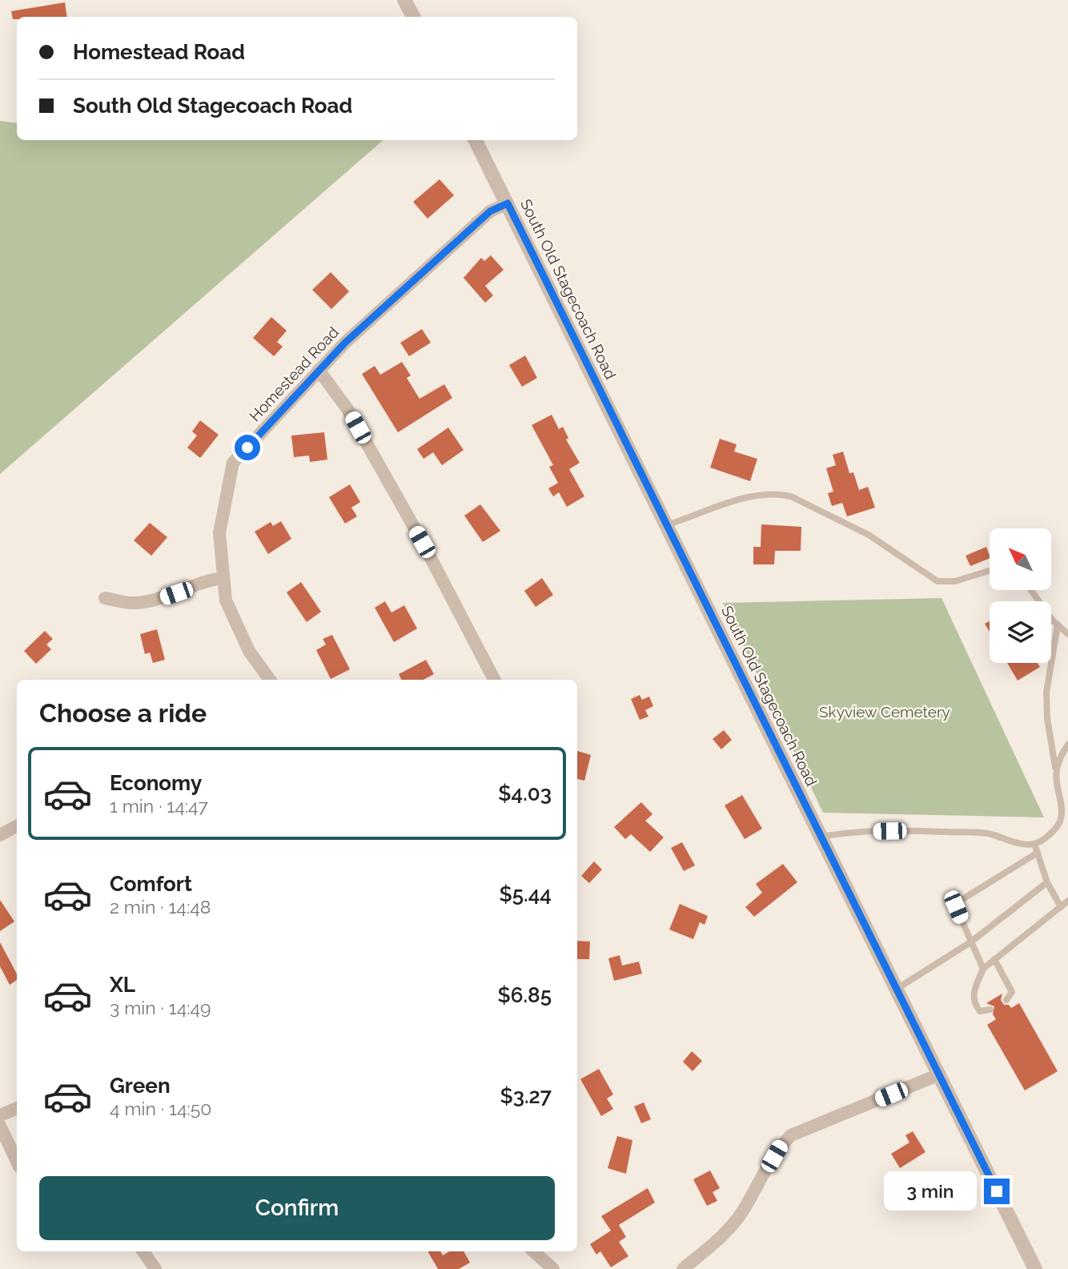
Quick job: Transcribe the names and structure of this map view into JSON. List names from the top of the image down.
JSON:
{
  "streets": {
    "street": ["South Old Stagecoach Road", "Homestead Road"]
  },
  "crossings": [
    ["South Old Stagecoach Road", "Homestead Road"]
  ],
  "parks": ["Skyview Cemetery"],
  "north": "top left",
  "page": {
    "banner": ["Homestead Road", "South Old Stagecoach Road"],
    "heading": "Choose a ride",
    "list": [
      {
        "name": "Economy",
        "note": "1 min · 14:47",
        "value": "$4.03"
      },
      {
        "name": "Comfort",
        "note": "2 min · 14:48",
        "value": "$5.44"
      },
      {
        "name": "XL",
        "note": "3 min · 14:49",
        "value": "$6.85"
      },
      {
        "name": "Green",
        "note": "4 min · 14:50",
        "value": "$3.27"
      }
    ],
    "buttons": "Confirm",
    "bubble": "3 min"
  }
}
